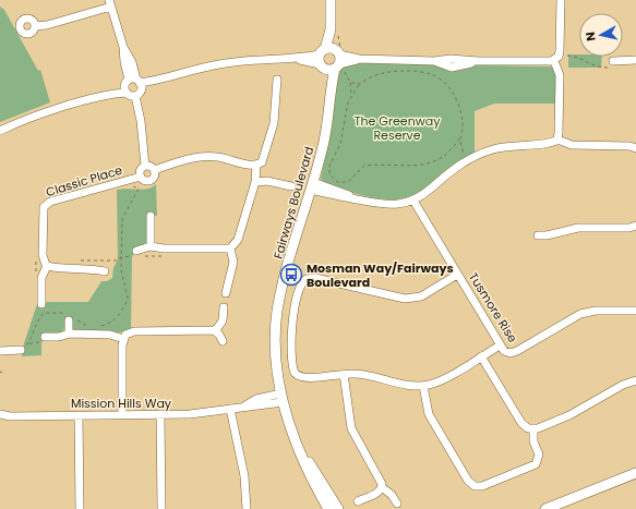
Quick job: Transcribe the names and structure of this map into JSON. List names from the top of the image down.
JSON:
{
  "streets": {
    "street": [
      "Classic Place",
      "Fairways Boulevard",
      "Tusmore Rise",
      "Mission Hills Way"
    ]
  },
  "crossings": [
    ["Fairways Boulevard", "Mission Hills Way"]
  ],
  "parks": ["The Greenway Reserve"],
  "places": {
    "bus stop": ["Mosman Way/Fairways Boulevard"]
  },
  "north": "left"
}
